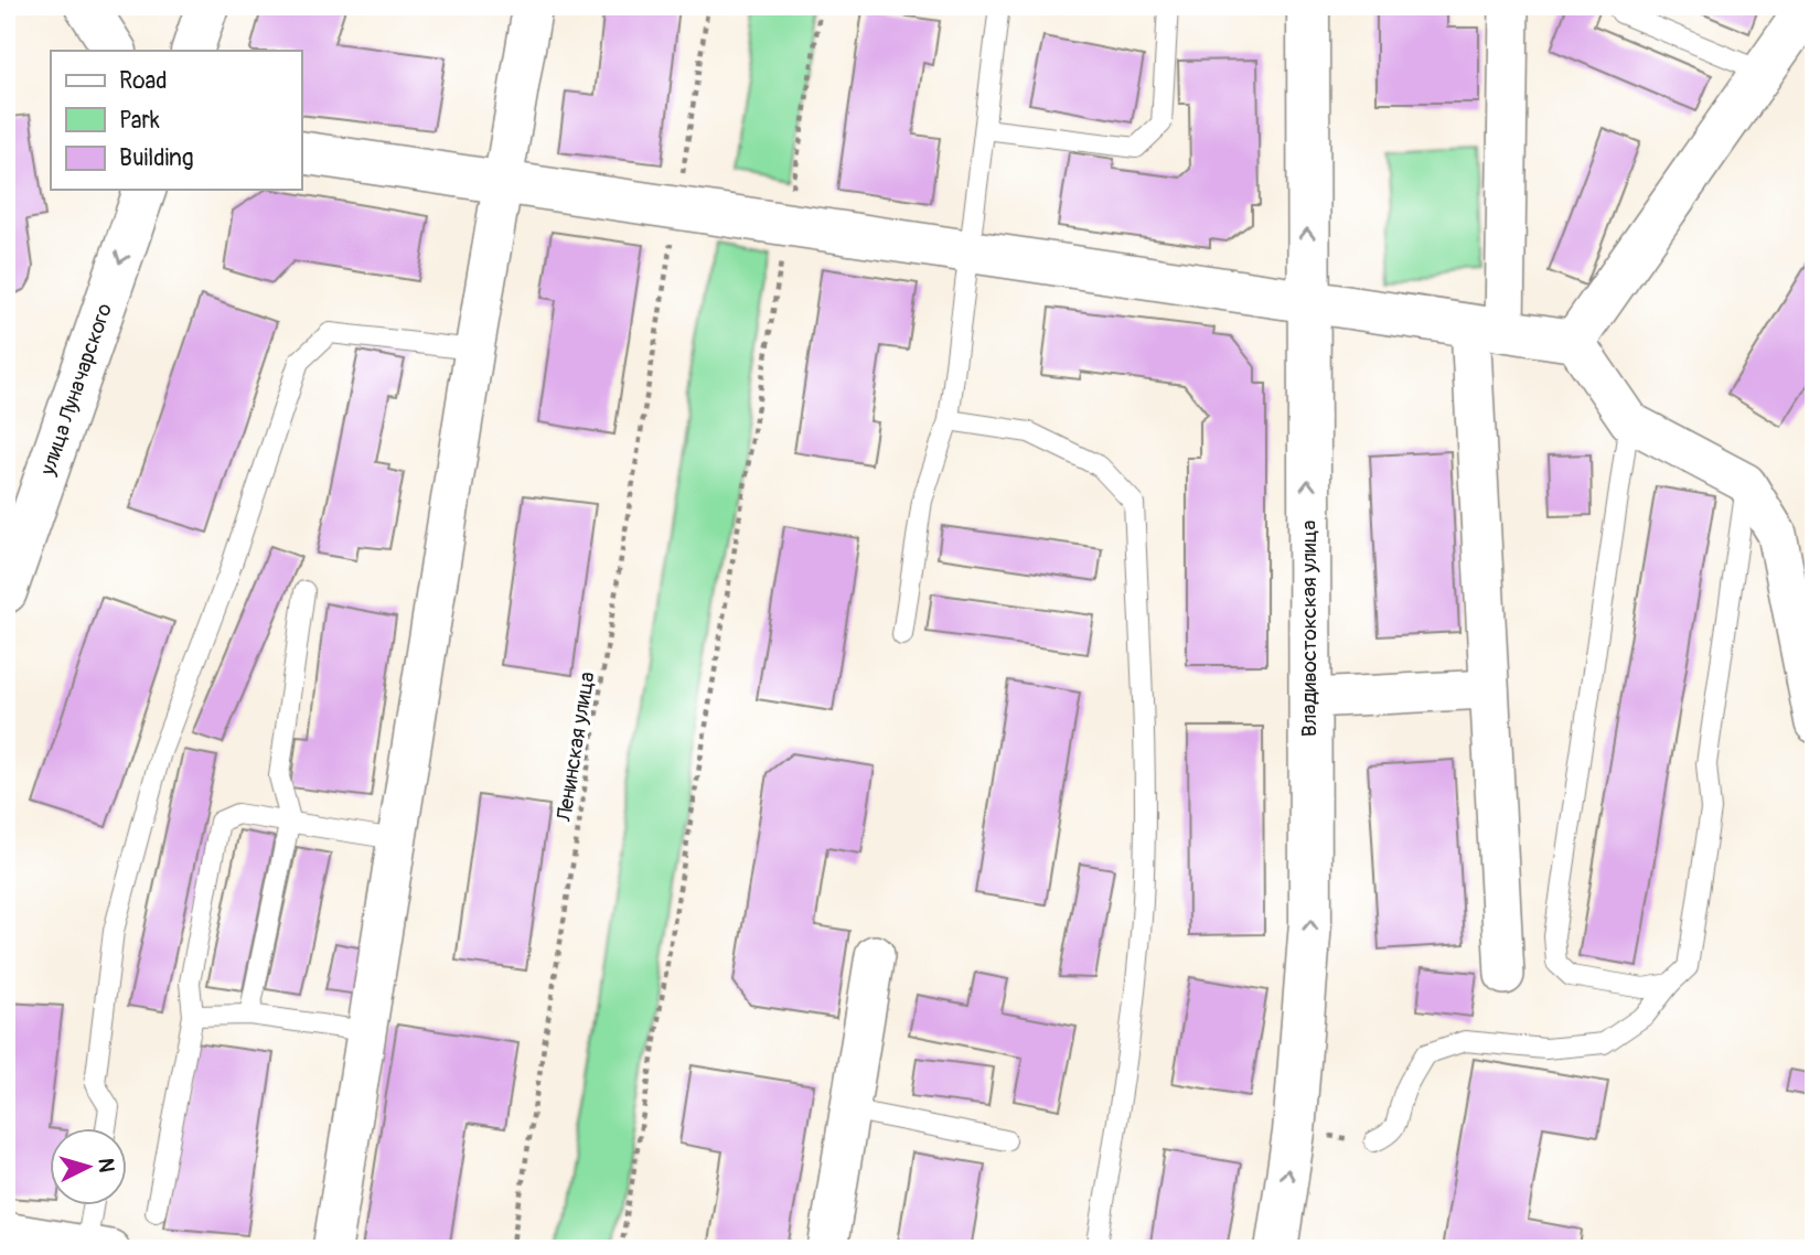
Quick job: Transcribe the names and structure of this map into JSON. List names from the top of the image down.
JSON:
{
  "streets": {
    "street": ["улица Луначарского", "Владивостокская улица"],
    "path": ["Ленинская улица"]
  },
  "legend": ["Road", "Park", "Building"],
  "north": "right"
}
